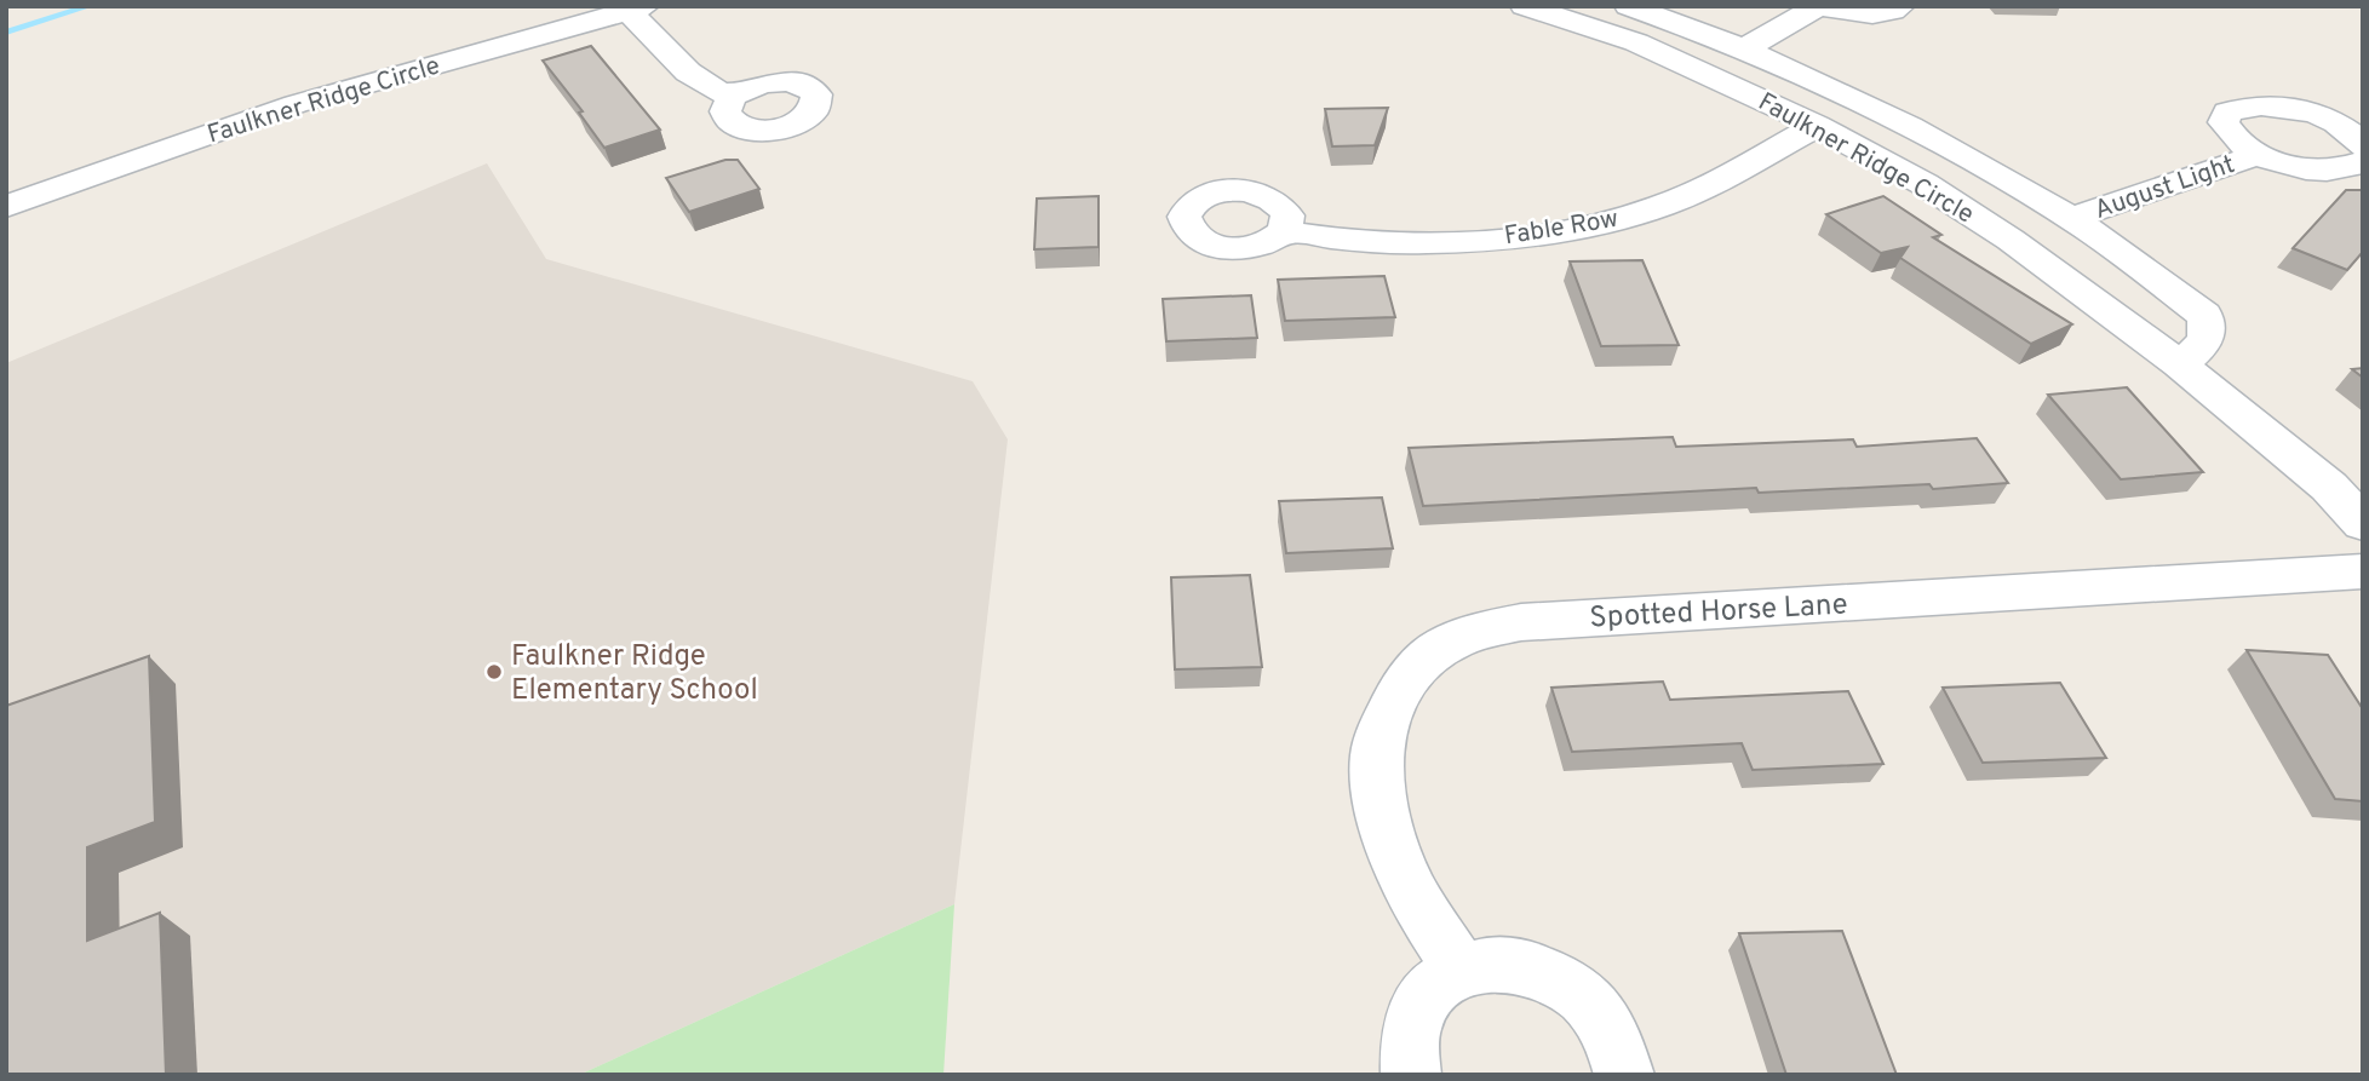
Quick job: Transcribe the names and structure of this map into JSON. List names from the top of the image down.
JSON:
{
  "streets": {
    "street": [
      "Faulkner Ridge Circle",
      "August Light",
      "Fable Row",
      "Spotted Horse Lane"
    ]
  },
  "crossings": [
    ["Faulkner Ridge Circle", "August Light"],
    ["Faulkner Ridge Circle", "Fable Row"]
  ],
  "places": ["Faulkner Ridge Elementary School"]
}
